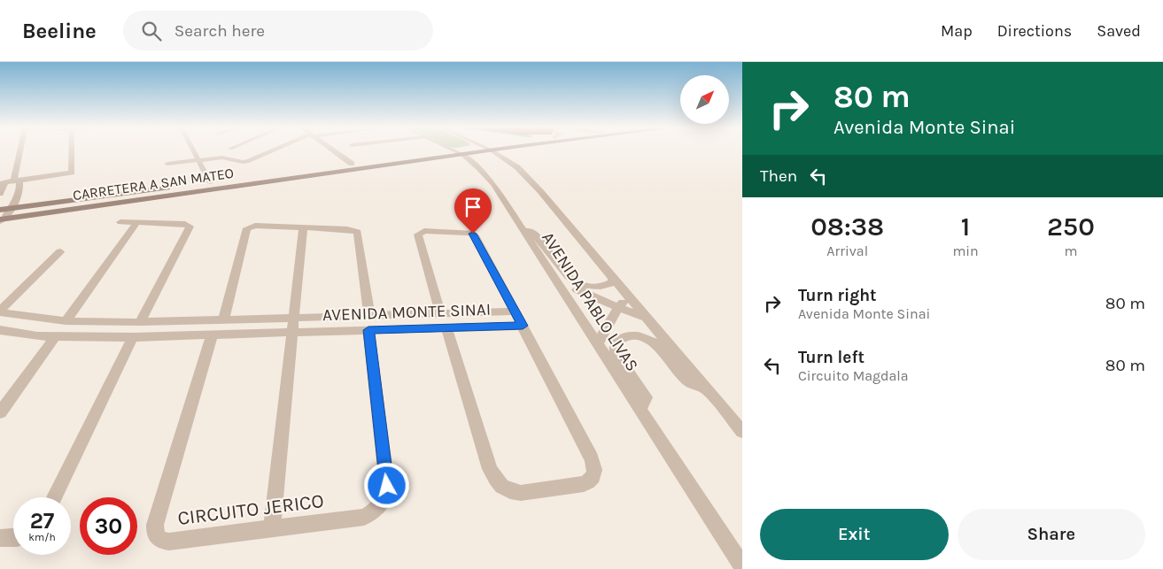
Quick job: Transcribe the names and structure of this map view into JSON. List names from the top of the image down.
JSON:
{
  "streets": {
    "main road": ["CARRETERA A SAN MATEO"],
    "street": ["AVENIDA PABLO LIVAS", "AVENIDA MONTE SINAI", "CIRCUITO JERICO"]
  },
  "crossings": [
    ["CARRETERA A SAN MATEO", "AVENIDA PABLO LIVAS"],
    ["AVENIDA MONTE SINAI", "CIRCUITO JERICO"]
  ],
  "north": "top right",
  "page": {
    "header": "Beeline",
    "search": "Search here",
    "nav": ["Map", "Directions", "Saved"],
    "turn": ["80 m", "Avenida Monte Sinai"],
    "then": "Then",
    "eta": [
      "08:38",
      "Arrival",
      "1",
      "min",
      "250",
      "m"
    ],
    "list": [
      {
        "name": "Turn right",
        "note": "Avenida Monte Sinai",
        "value": "80 m"
      },
      {
        "name": "Turn left",
        "note": "Circuito Magdala",
        "value": "80 m"
      }
    ],
    "speed": "27 km/h",
    "limit": "30",
    "buttons": ["Exit", "Share"]
  }
}
